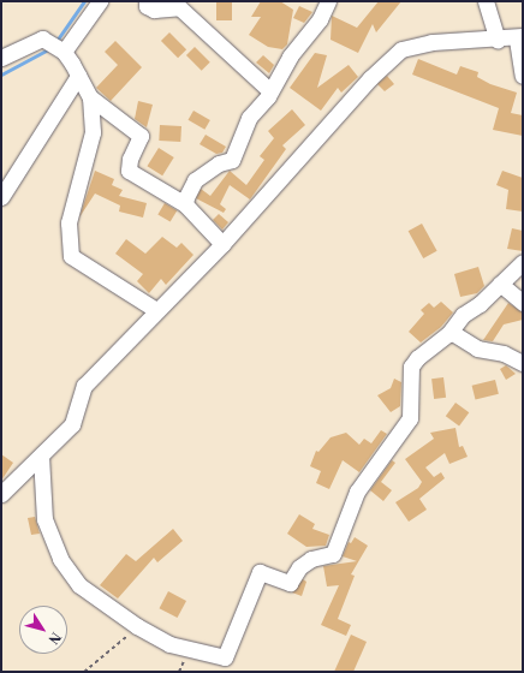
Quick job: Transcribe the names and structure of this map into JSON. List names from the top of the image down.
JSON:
{
  "north": "bottom right"
}
